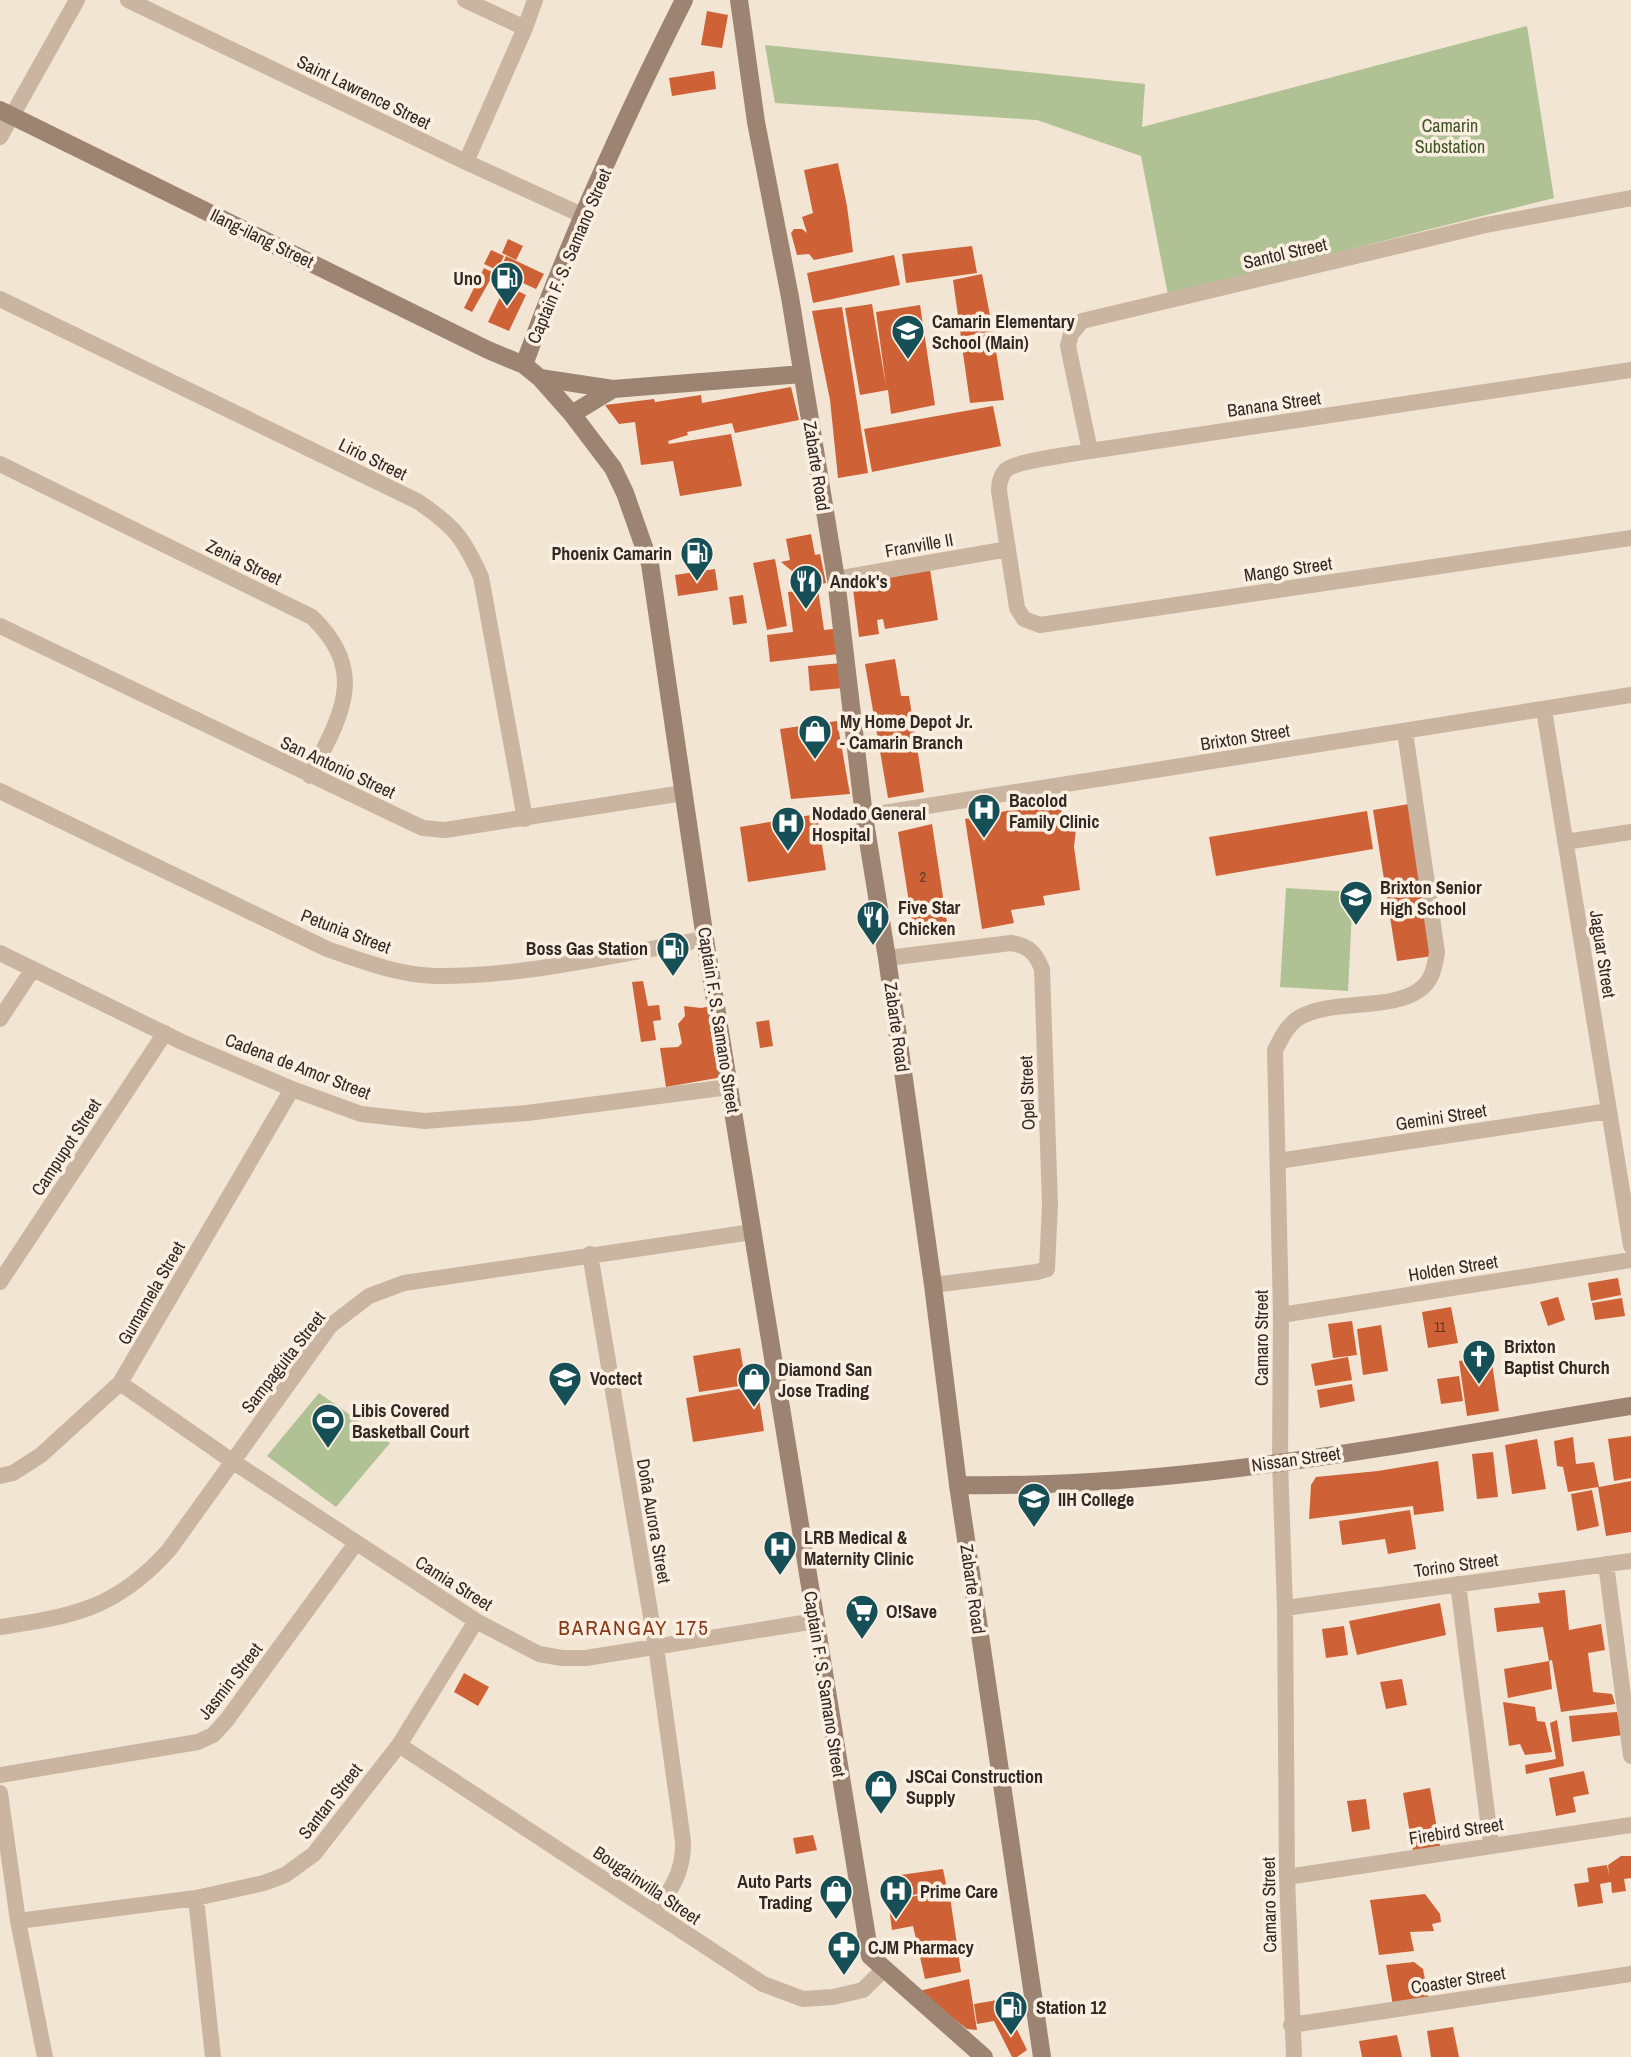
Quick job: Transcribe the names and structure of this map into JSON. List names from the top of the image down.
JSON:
{
  "streets": {
    "main road": [
      "Ilang-ilang Street",
      "Captain F. S. Samano Street",
      "Zabarte Road",
      "Nissan Street"
    ],
    "street": [
      "Saint Lawrence Street",
      "Santol Street",
      "Banana Street",
      "Lirio Street",
      "Franville II",
      "Zenia Street",
      "Mango Street",
      "Brixton Street",
      "San Antonio Street",
      "Petunia Street",
      "Jaguar Street",
      "Cadena de Amor Street",
      "Opel Street",
      "Gemini Street",
      "Campupot Street",
      "Holden Street",
      "Gumamela Street",
      "Camaro Street",
      "Sampaguita Street",
      "Doña Aurora Street",
      "Torino Street",
      "Camia Street",
      "Jasmin Street",
      "Santan Street",
      "Firebird Street",
      "Bougainvilla Street",
      "Coaster Street"
    ]
  },
  "crossings": [
    ["Saint Lawrence Street", "Captain F. S. Samano Street"],
    ["Ilang-ilang Street", "Captain F. S. Samano Street"],
    ["Santol Street", "Banana Street"],
    ["Captain F. S. Samano Street", "San Antonio Street"],
    ["Captain F. S. Samano Street", "Petunia Street"],
    ["Captain F. S. Samano Street", "Cadena de Amor Street"],
    ["Captain F. S. Samano Street", "Sampaguita Street"],
    ["Captain F. S. Samano Street", "Camia Street"],
    ["Captain F. S. Samano Street", "Bougainvilla Street"],
    ["Banana Street", "Franville II"],
    ["Banana Street", "Mango Street"],
    ["Lirio Street", "San Antonio Street"],
    ["Zabarte Road", "Franville II"],
    ["Zabarte Road", "Brixton Street"],
    ["Zabarte Road", "Opel Street"],
    ["Zabarte Road", "Nissan Street"],
    ["Franville II", "Mango Street"],
    ["Zenia Street", "San Antonio Street"],
    ["Brixton Street", "Jaguar Street"],
    ["Brixton Street", "Camaro Street"],
    ["Jaguar Street", "Gemini Street"],
    ["Cadena de Amor Street", "Campupot Street"],
    ["Cadena de Amor Street", "Gumamela Street"],
    ["Gemini Street", "Camaro Street"],
    ["Holden Street", "Camaro Street"],
    ["Gumamela Street", "Camia Street"],
    ["Camaro Street", "Nissan Street"],
    ["Camaro Street", "Torino Street"],
    ["Camaro Street", "Firebird Street"],
    ["Camaro Street", "Coaster Street"],
    ["Sampaguita Street", "Doña Aurora Street"],
    ["Sampaguita Street", "Camia Street"],
    ["Doña Aurora Street", "Camia Street"],
    ["Doña Aurora Street", "Bougainvilla Street"],
    ["Camia Street", "Jasmin Street"],
    ["Camia Street", "Santan Street"],
    ["Santan Street", "Bougainvilla Street"]
  ],
  "districts": ["BARANGAY 175"],
  "parks": ["Camarin Substation"],
  "places": {
    "fuel station": [
      "Uno",
      "Phoenix Camarin",
      "Boss Gas Station",
      "Station 12"
    ],
    "school or university": [
      "Camarin Elementary School (Main)",
      "Brixton Senior High School",
      "Voctect",
      "IIH College"
    ],
    "restaurant": ["Andok's", "Five Star Chicken"],
    "shop": [
      "My Home Depot Jr. - Camarin Branch",
      "Diamond San Jose Trading",
      "JSCai Construction Supply",
      "Auto Parts Trading"
    ],
    "hospital": [
      "Bacolod Family Clinic",
      "Nodado General Hospital",
      "LRB Medical & Maternity Clinic",
      "Prime Care"
    ],
    "church": ["Brixton Baptist Church"],
    "sports": ["Libis Covered Basketball Court"],
    "supermarket": ["O!Save"],
    "pharmacy": ["CJM Pharmacy"]
  },
  "house_numbers": ["2", "11"]
}
